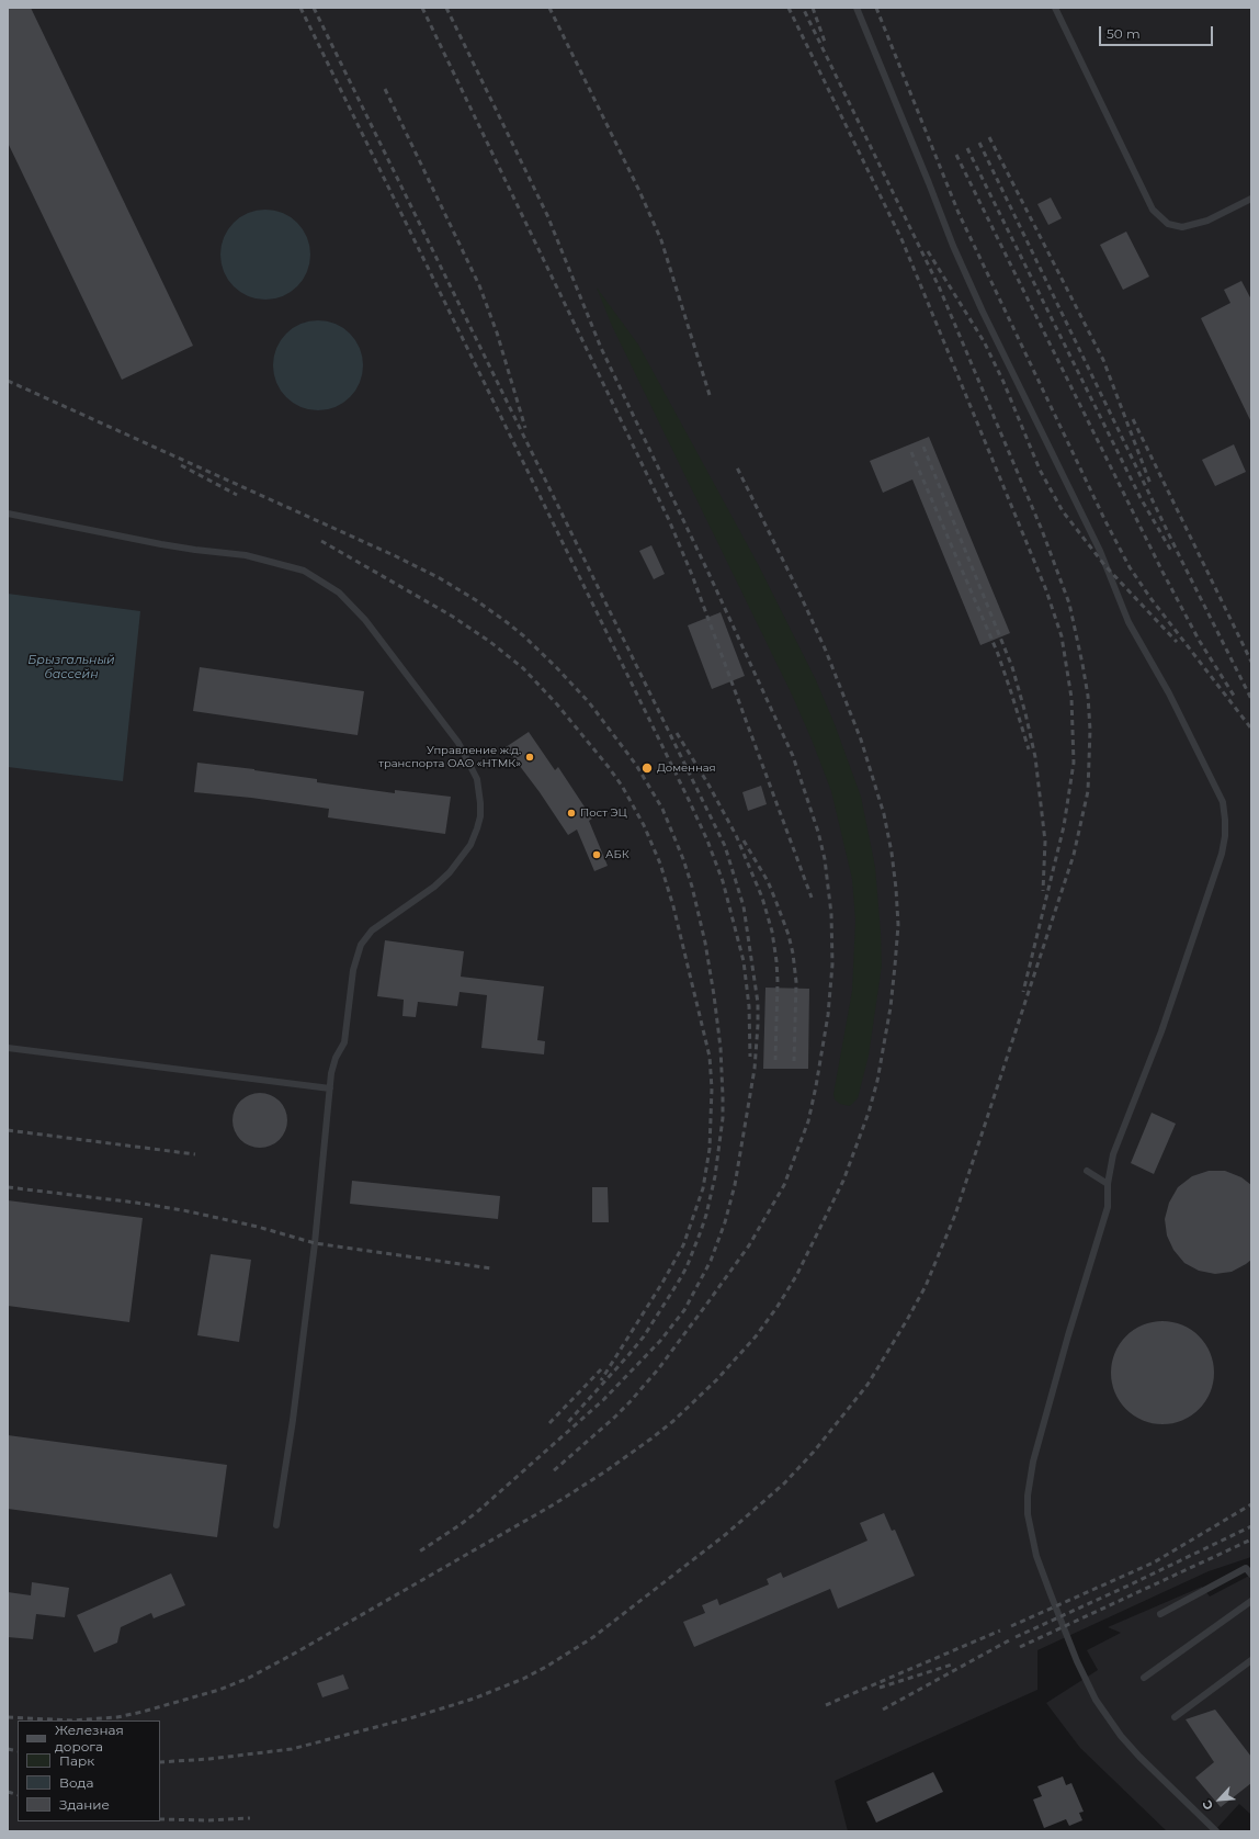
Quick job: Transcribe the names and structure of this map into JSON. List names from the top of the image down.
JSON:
{
  "water": ["Брызгальный бассейн"],
  "places": [
    "Управление ж.д. транспорта ОАО «НТМК»",
    "Доменная",
    "Пост ЭЦ",
    "АБК"
  ],
  "legend": [
    "Железная дорога",
    "Парк",
    "Вода",
    "Здание"
  ],
  "scale_bar": "50 m",
  "north": "bottom left"
}
